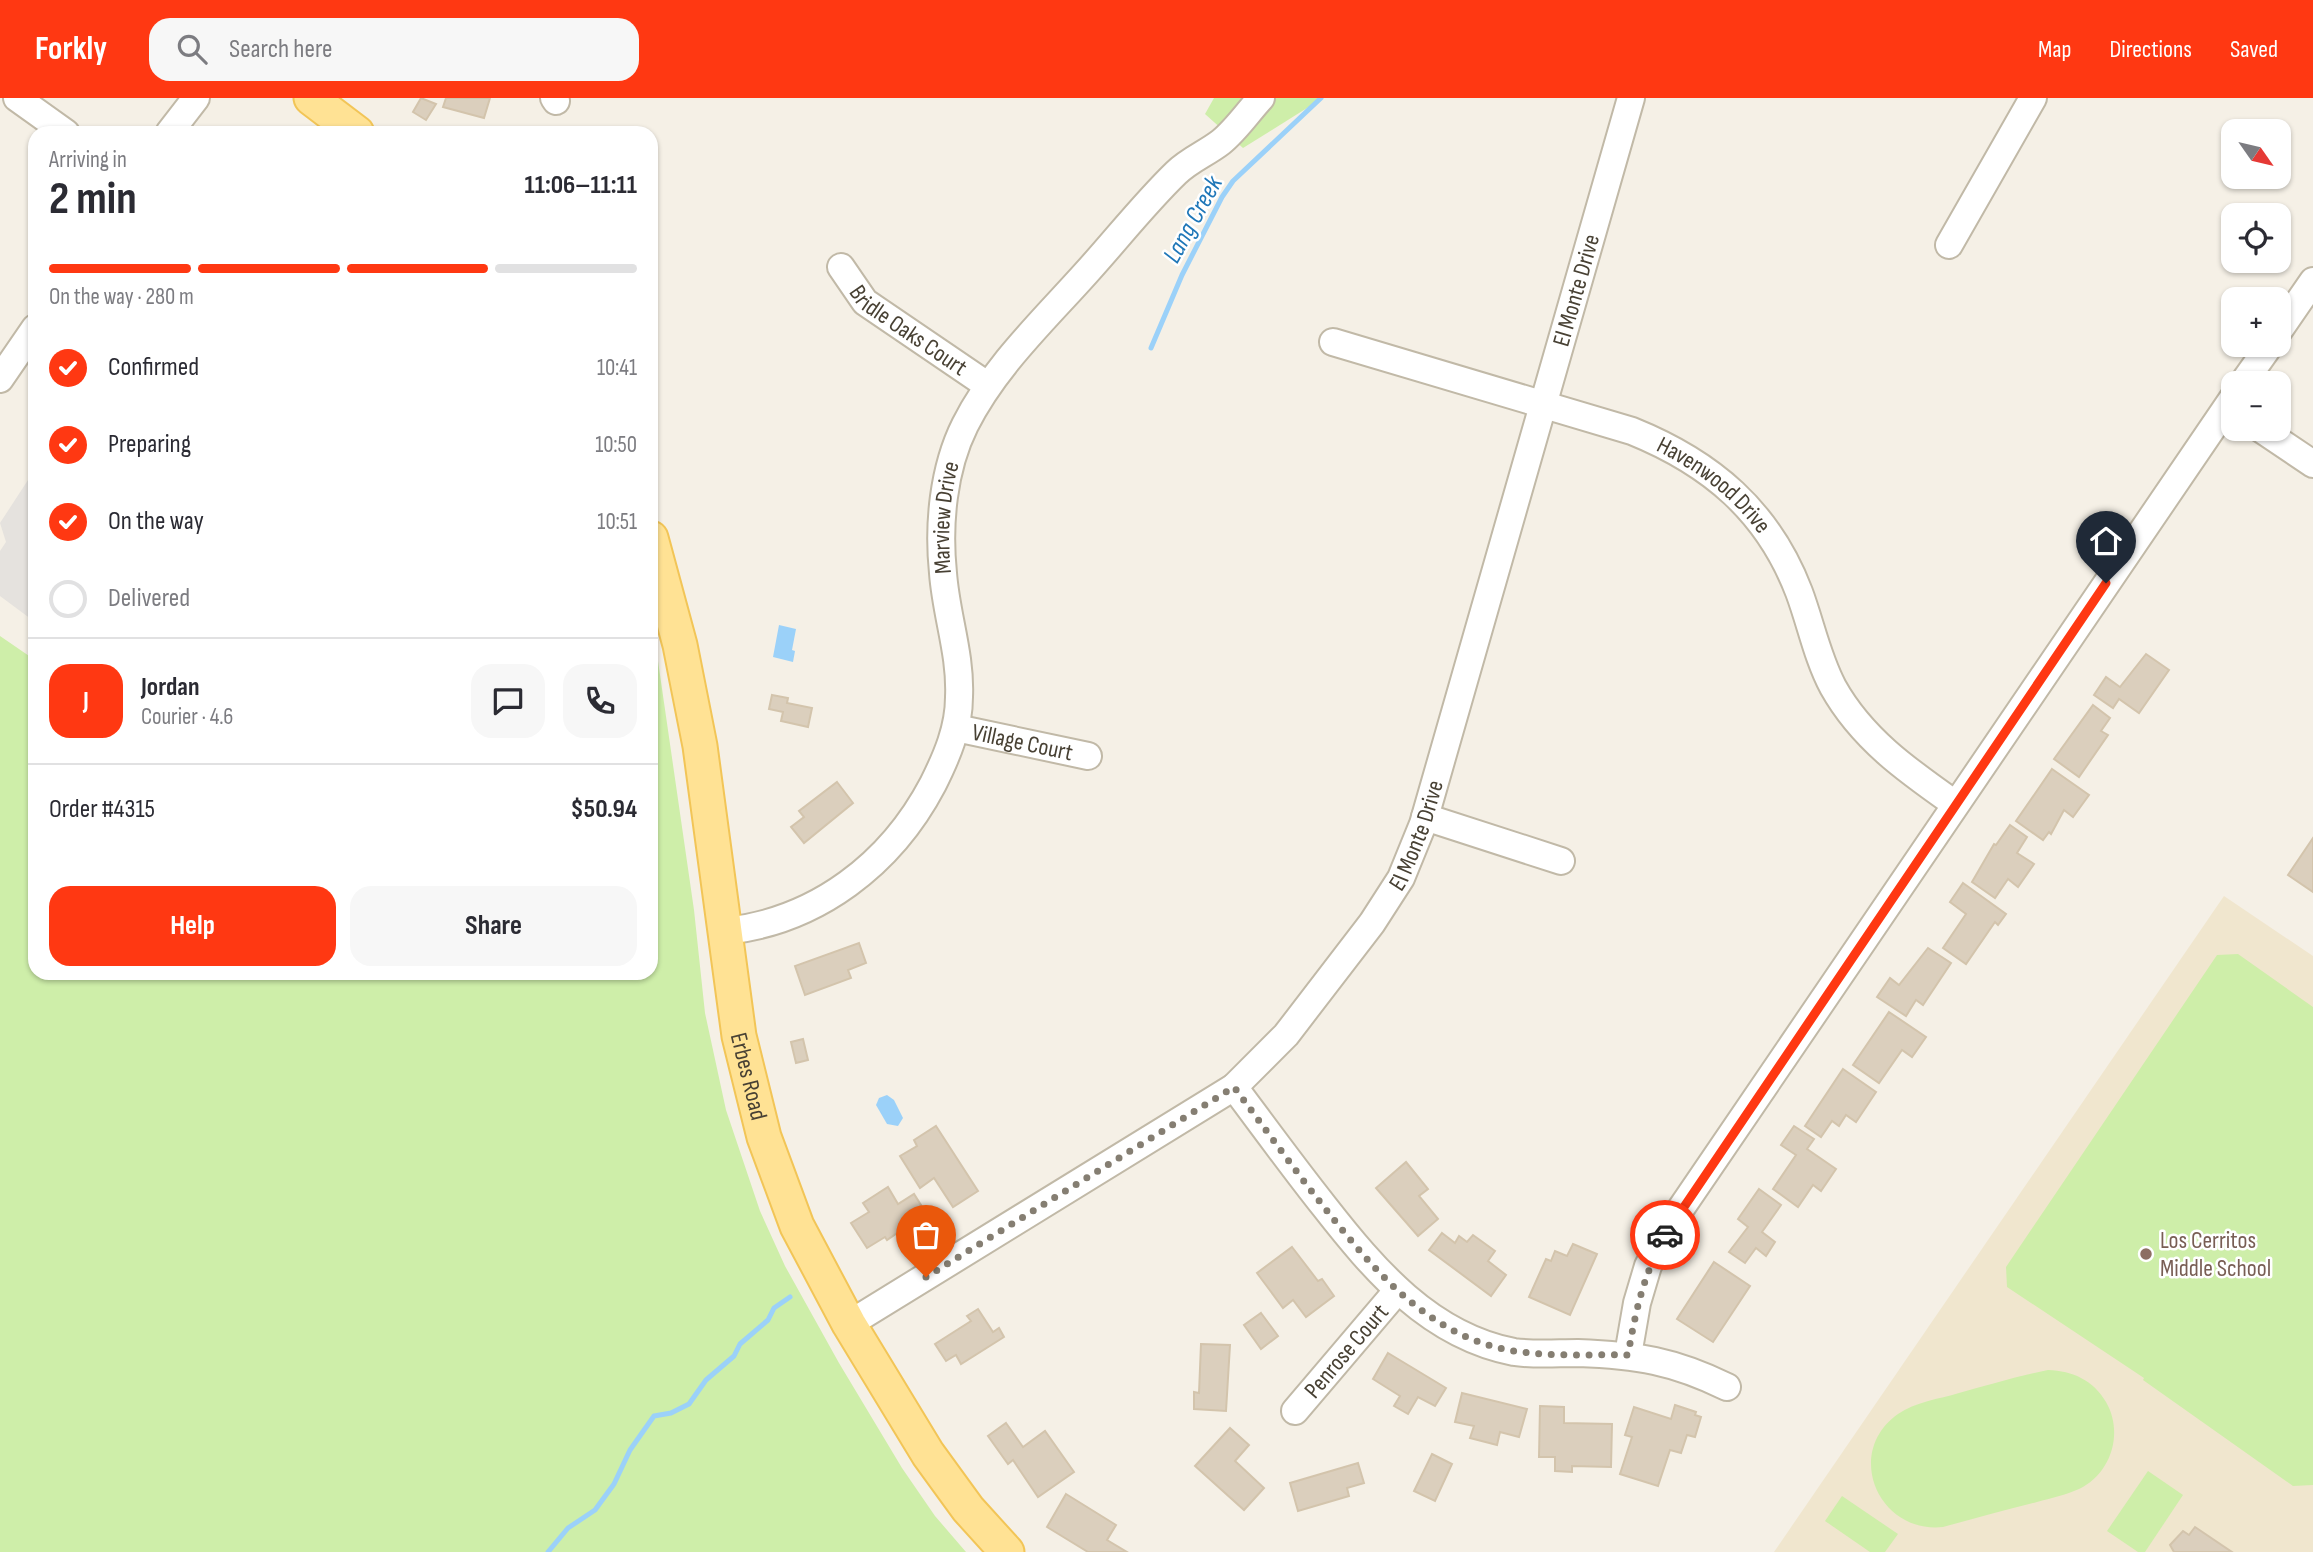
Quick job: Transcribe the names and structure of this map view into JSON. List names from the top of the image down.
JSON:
{
  "streets": {
    "main road": ["Erbes Road"],
    "street": [
      "El Monte Drive",
      "Bridle Oaks Court",
      "Havenwood Drive",
      "Marview Drive",
      "Village Court",
      "Penrose Court"
    ]
  },
  "crossings": [
    ["El Monte Drive", "Havenwood Drive"],
    ["El Monte Drive", "Erbes Road"],
    ["Bridle Oaks Court", "Marview Drive"],
    ["Marview Drive", "Village Court"],
    ["Marview Drive", "Erbes Road"]
  ],
  "water": ["Lang Creek"],
  "places": ["Los Cerritos Middle School"],
  "north": "bottom right",
  "page": {
    "header": "Forkly",
    "search": "Search here",
    "nav": ["Map", "Directions", "Saved"],
    "map_buttons": ["+", "−"],
    "heading": ["2 min", "Arriving in", "11:06–11:11"],
    "panel": [
      "Jordan",
      "Courier · 4.6",
      "Order #4315",
      "$50.94"
    ],
    "bar": "On the way · 280 m",
    "list": [
      ["Confirmed", "10:41"],
      ["Preparing", "10:50"],
      ["On the way", "10:51"],
      "Delivered"
    ],
    "round": "J",
    "buttons": ["Help", "Share"]
  }
}
